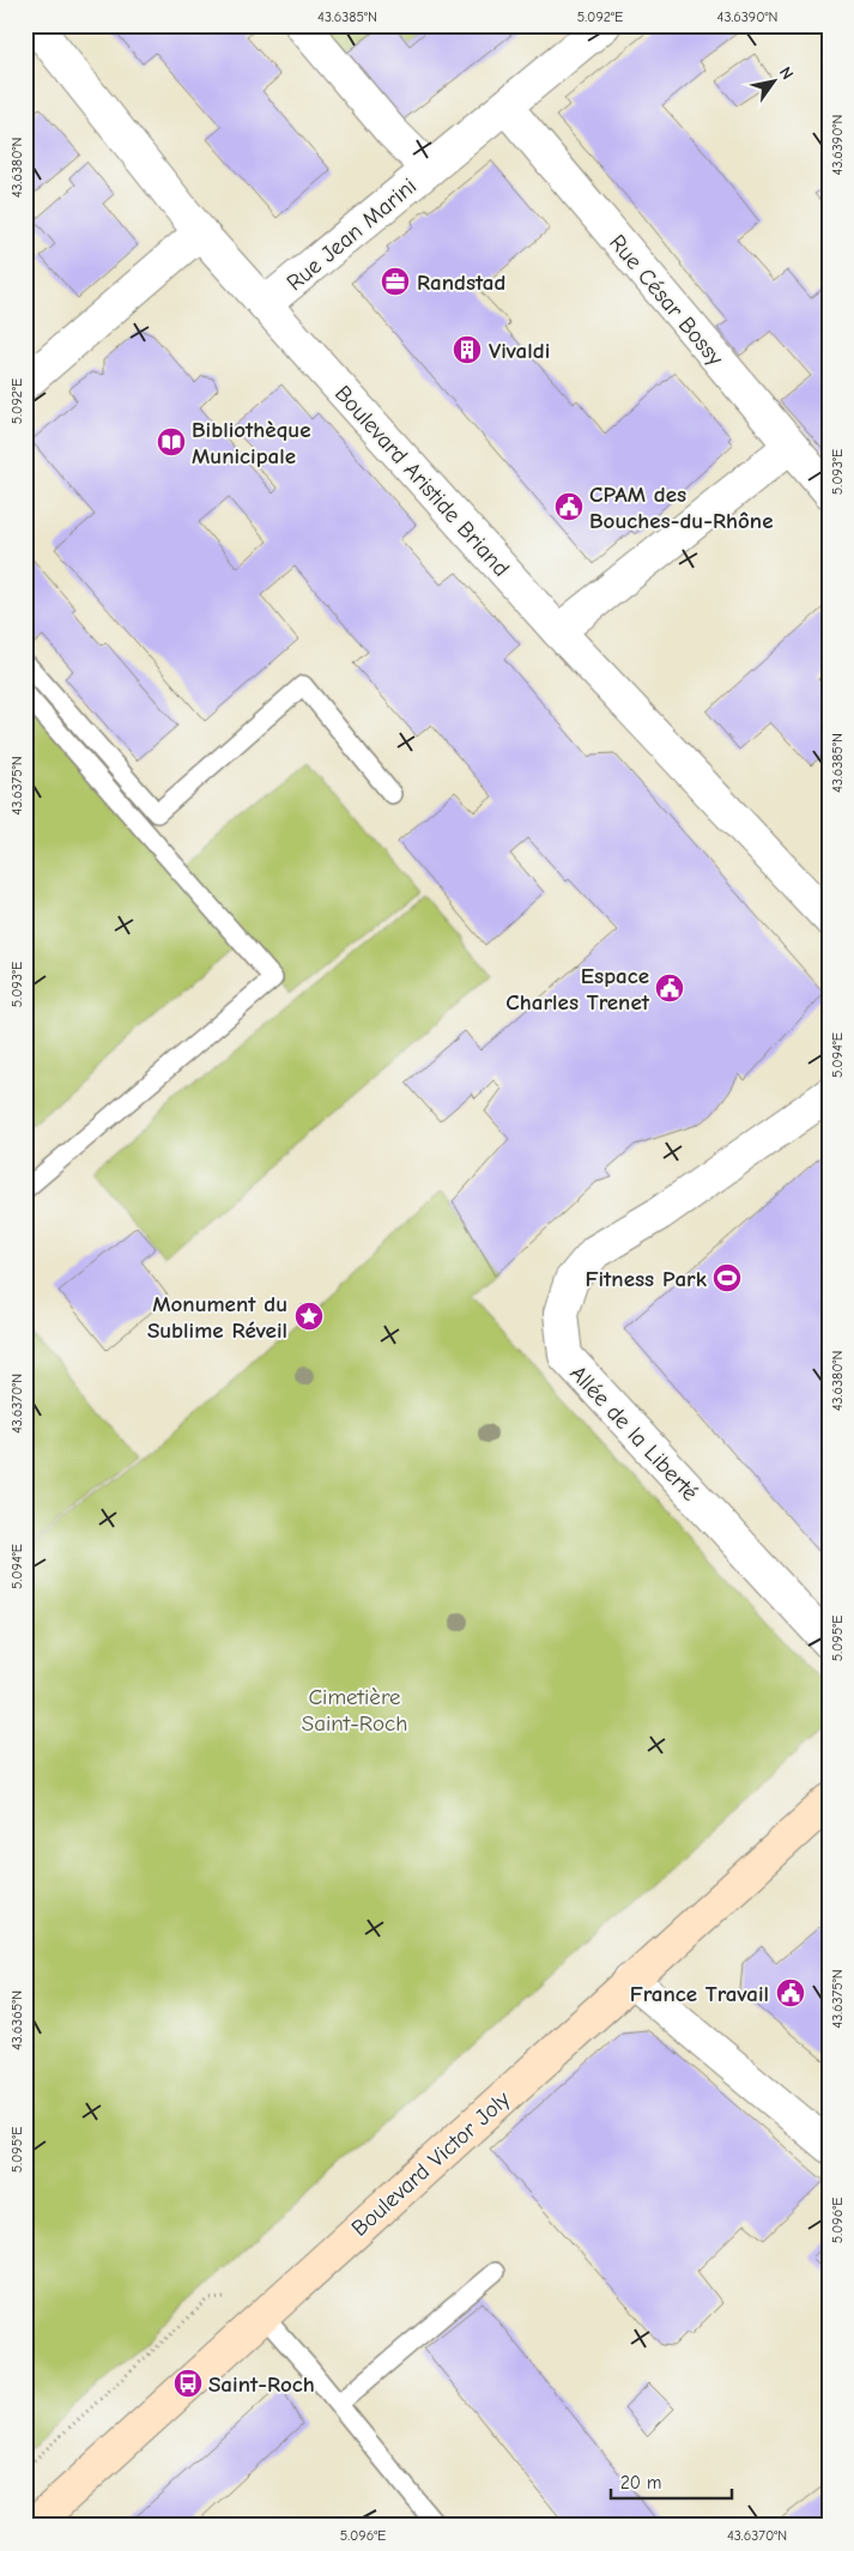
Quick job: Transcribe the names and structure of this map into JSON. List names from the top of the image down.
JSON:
{
  "streets": {
    "main road": ["Boulevard Victor Joly"],
    "street": [
      "Rue Jean Marini",
      "Rue César Bossy",
      "Boulevard Aristide Briand",
      "Allée de la Liberté"
    ]
  },
  "crossings": [
    ["Rue Jean Marini", "Rue César Bossy"],
    ["Rue Jean Marini", "Boulevard Aristide Briand"]
  ],
  "parks": ["Cimetière Saint-Roch"],
  "places": {
    "office": ["Randstad"],
    "building": ["Vivaldi"],
    "library": ["Bibliothèque Municipale"],
    "public building": ["CPAM des Bouches-du-Rhône", "Espace Charles Trenet", "France Travail"],
    "sports": ["Fitness Park"],
    "place": ["Monument du Sublime Réveil"],
    "bus stop": ["Saint-Roch"]
  },
  "scale_bar": "20 m",
  "north": "top right",
  "coordinates": [
    "43.6385°N",
    "5.092°E",
    "43.6390°N",
    "43.6380°N",
    "5.093°E",
    "43.6375°N",
    "5.094°E",
    "43.6370°N",
    "5.095°E",
    "43.6365°N",
    "5.096°E"
  ]
}
